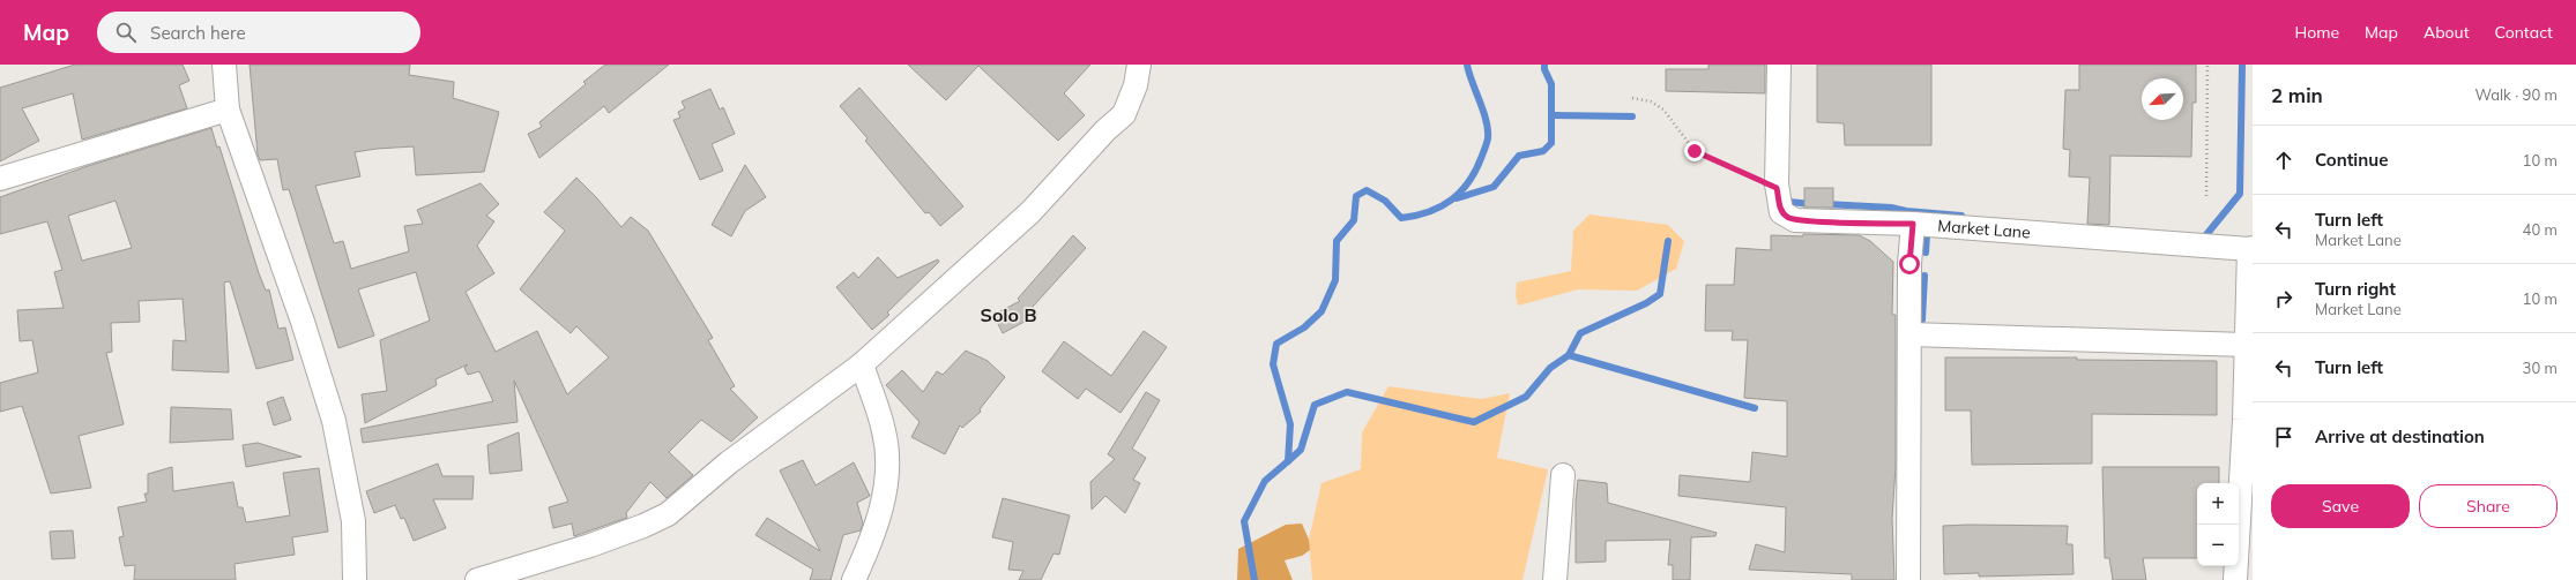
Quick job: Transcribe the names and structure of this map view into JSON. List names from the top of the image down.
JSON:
{
  "streets": {
    "street": ["Market Lane"]
  },
  "districts": ["Solo B"],
  "north": "bottom left",
  "page": {
    "header": "Map",
    "search": "Search here",
    "nav": [
      "Home",
      "Map",
      "About",
      "Contact"
    ],
    "heading": ["2 min", "Walk · 90 m"],
    "list": [
      ["Continue", "10 m"],
      ["Turn left", "Market Lane", "40 m"],
      ["Turn right", "Market Lane", "10 m"],
      ["Turn left", "30 m"],
      "Arrive at destination"
    ],
    "buttons": ["Save", "Share"],
    "map_buttons": ["+", "−"]
  }
}
